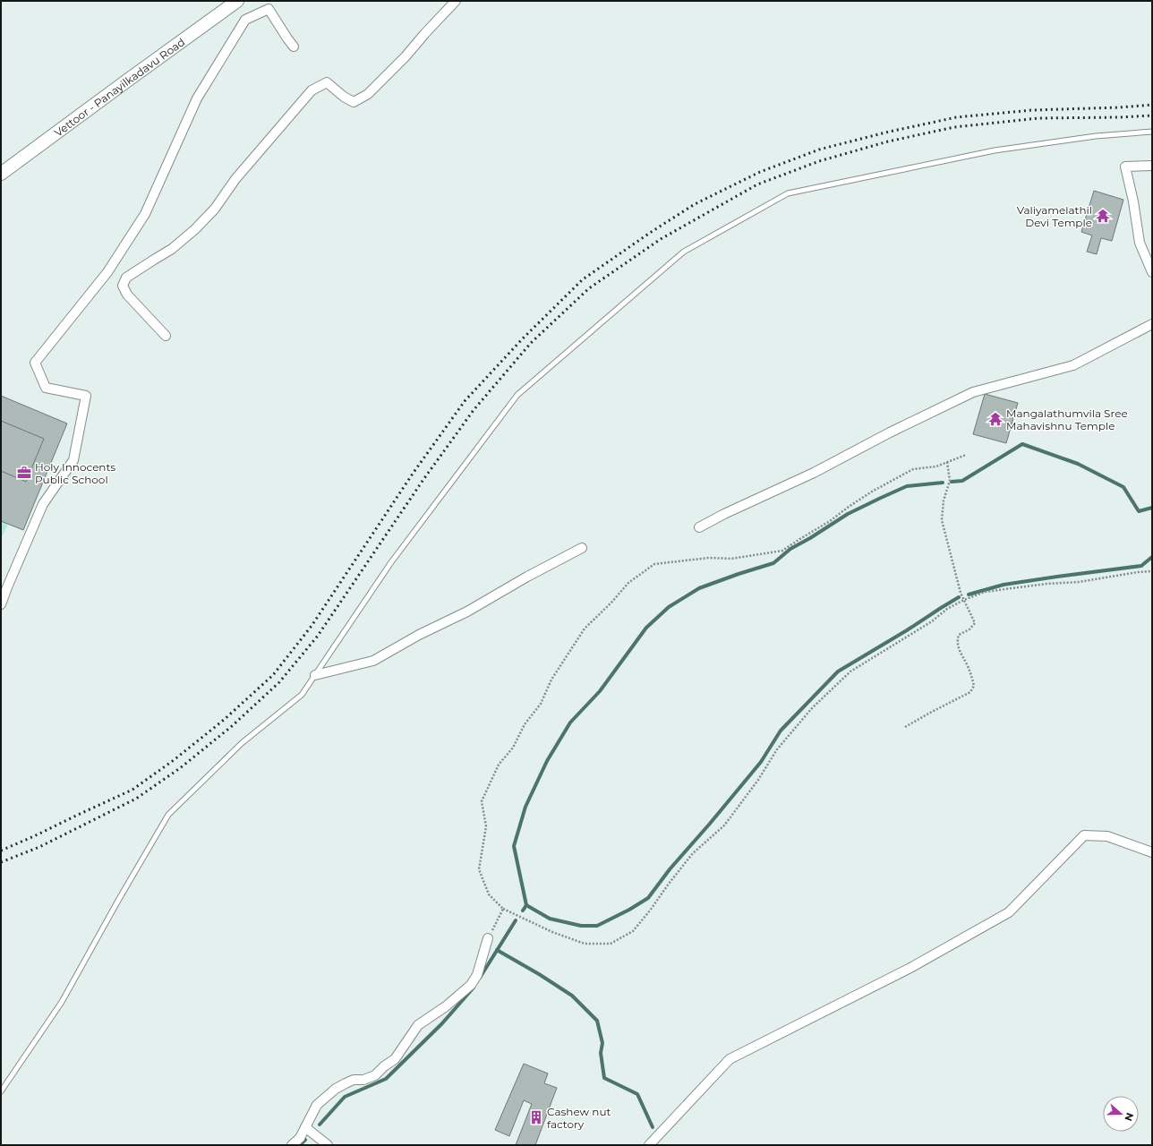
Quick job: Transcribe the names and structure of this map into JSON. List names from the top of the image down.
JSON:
{
  "streets": {
    "main road": ["Vettoor - Panayilkadavu Road"]
  },
  "places": {
    "temple": ["Valiyamelathil Devi Temple", "Mangalathumvila Sree Mahavishnu Temple"],
    "office": ["Holy Innocents Public School"],
    "building": ["Cashew nut factory"]
  },
  "north": "right"
}
